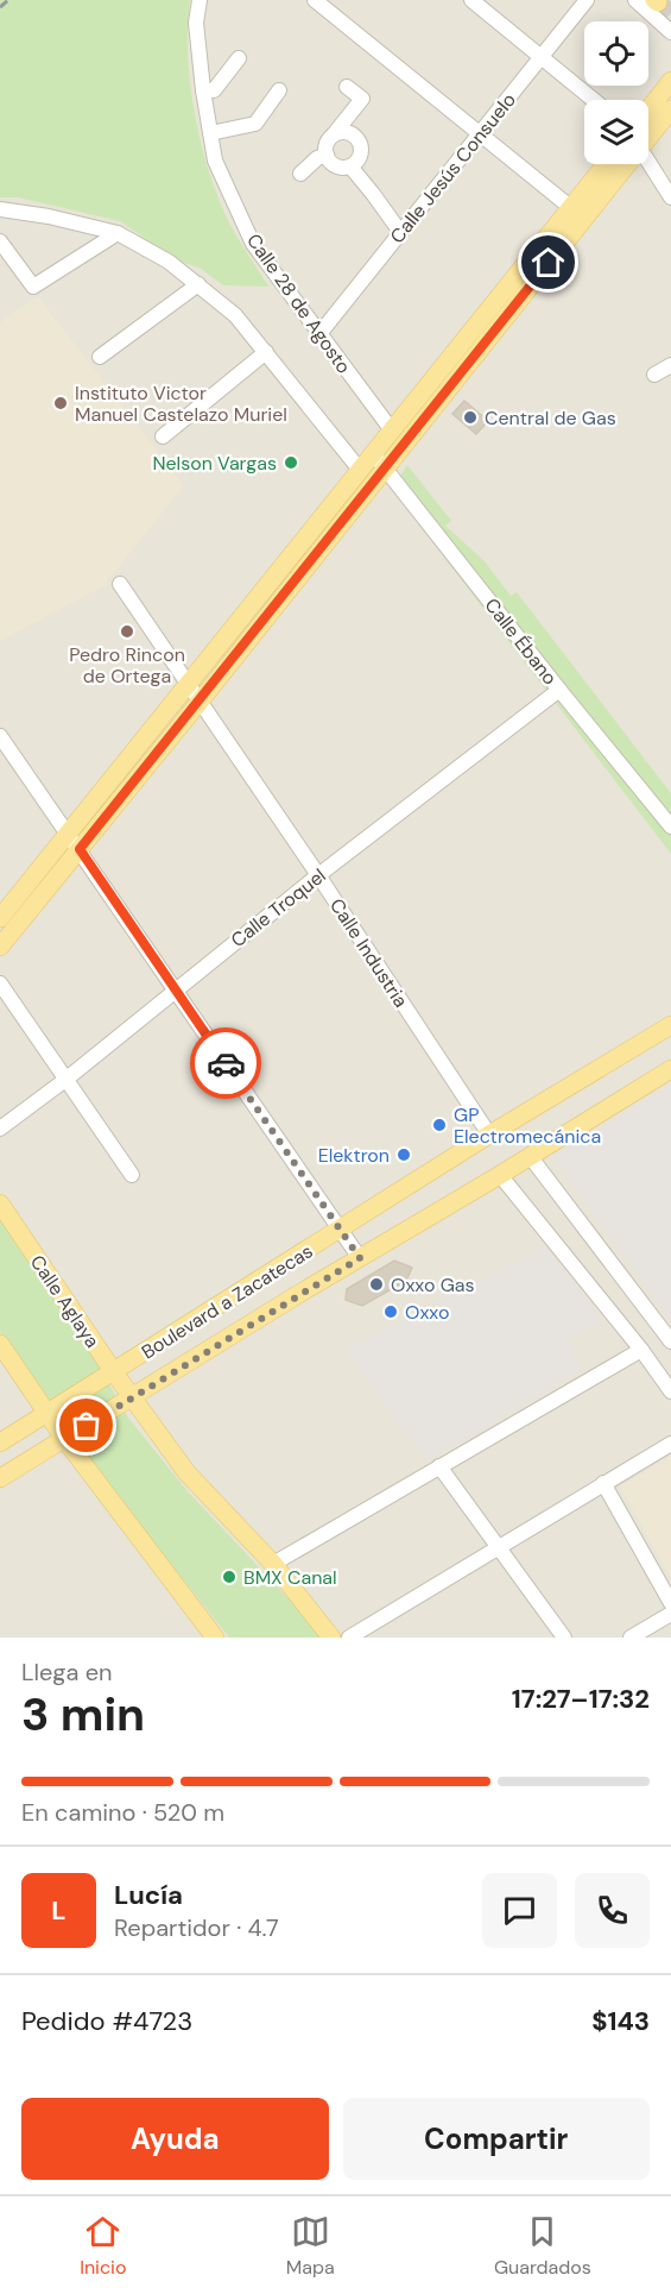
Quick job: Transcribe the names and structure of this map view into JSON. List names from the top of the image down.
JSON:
{
  "streets": {
    "main road": ["Calle Aglaya", "Boulevard a Zacatecas"],
    "street": [
      "Calle Jesús Consuelo",
      "Calle 28 de Agosto",
      "Calle Ébano",
      "Calle Troquel",
      "Calle Industria"
    ]
  },
  "crossings": [
    ["Calle Jesús Consuelo", "Calle 28 de Agosto"],
    ["Calle Ébano", "Calle Troquel"],
    ["Calle Troquel", "Calle Industria"],
    ["Calle Industria", "Boulevard a Zacatecas"],
    ["Calle Aglaya", "Boulevard a Zacatecas"]
  ],
  "places": [
    "Instituto Victor Manuel Castelazo Muriel",
    "Central de Gas",
    "Nelson Vargas",
    "Pedro Rincon de Ortega",
    "GP Electromecánica",
    "Elektron",
    "Oxxo Gas",
    "Oxxo",
    "BMX Canal"
  ],
  "page": {
    "heading": ["3 min", "Llega en", "17:27–17:32"],
    "panel": [
      "Lucía",
      "Repartidor · 4.7",
      "Pedido #4723",
      "$143"
    ],
    "bar": "En camino · 520 m",
    "round": "L",
    "buttons": ["Ayuda", "Compartir"],
    "tabs": ["Inicio", "Mapa", "Guardados"]
  }
}
